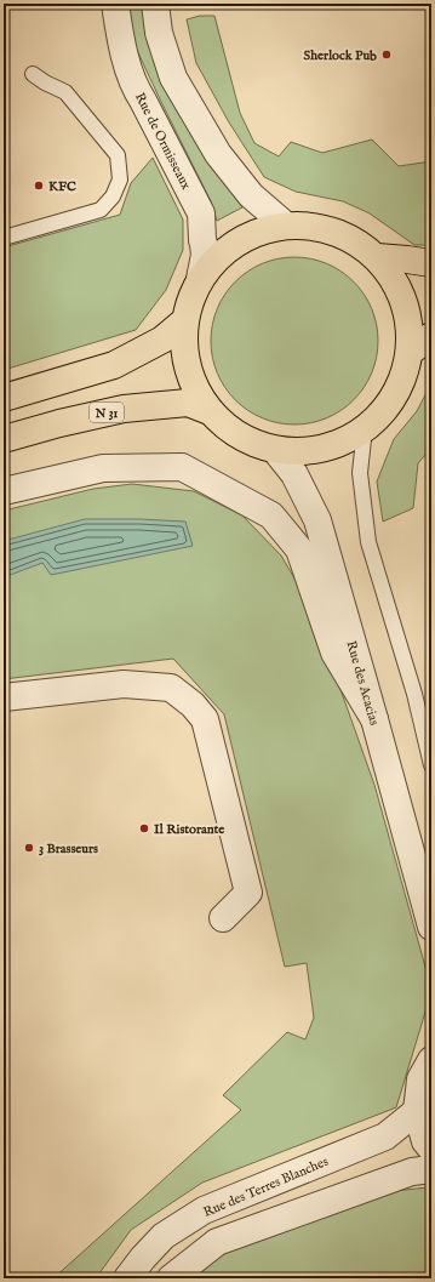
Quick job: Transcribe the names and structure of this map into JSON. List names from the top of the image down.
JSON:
{
  "streets": {
    "main road": ["N 31"],
    "street": ["Rue de Ormisseaux", "Rue des Acacias", "Rue des Terres Blanches"]
  },
  "places": [
    "Sherlock Pub",
    "KFC",
    "Il Ristorante",
    "3 Brasseurs"
  ]
}
